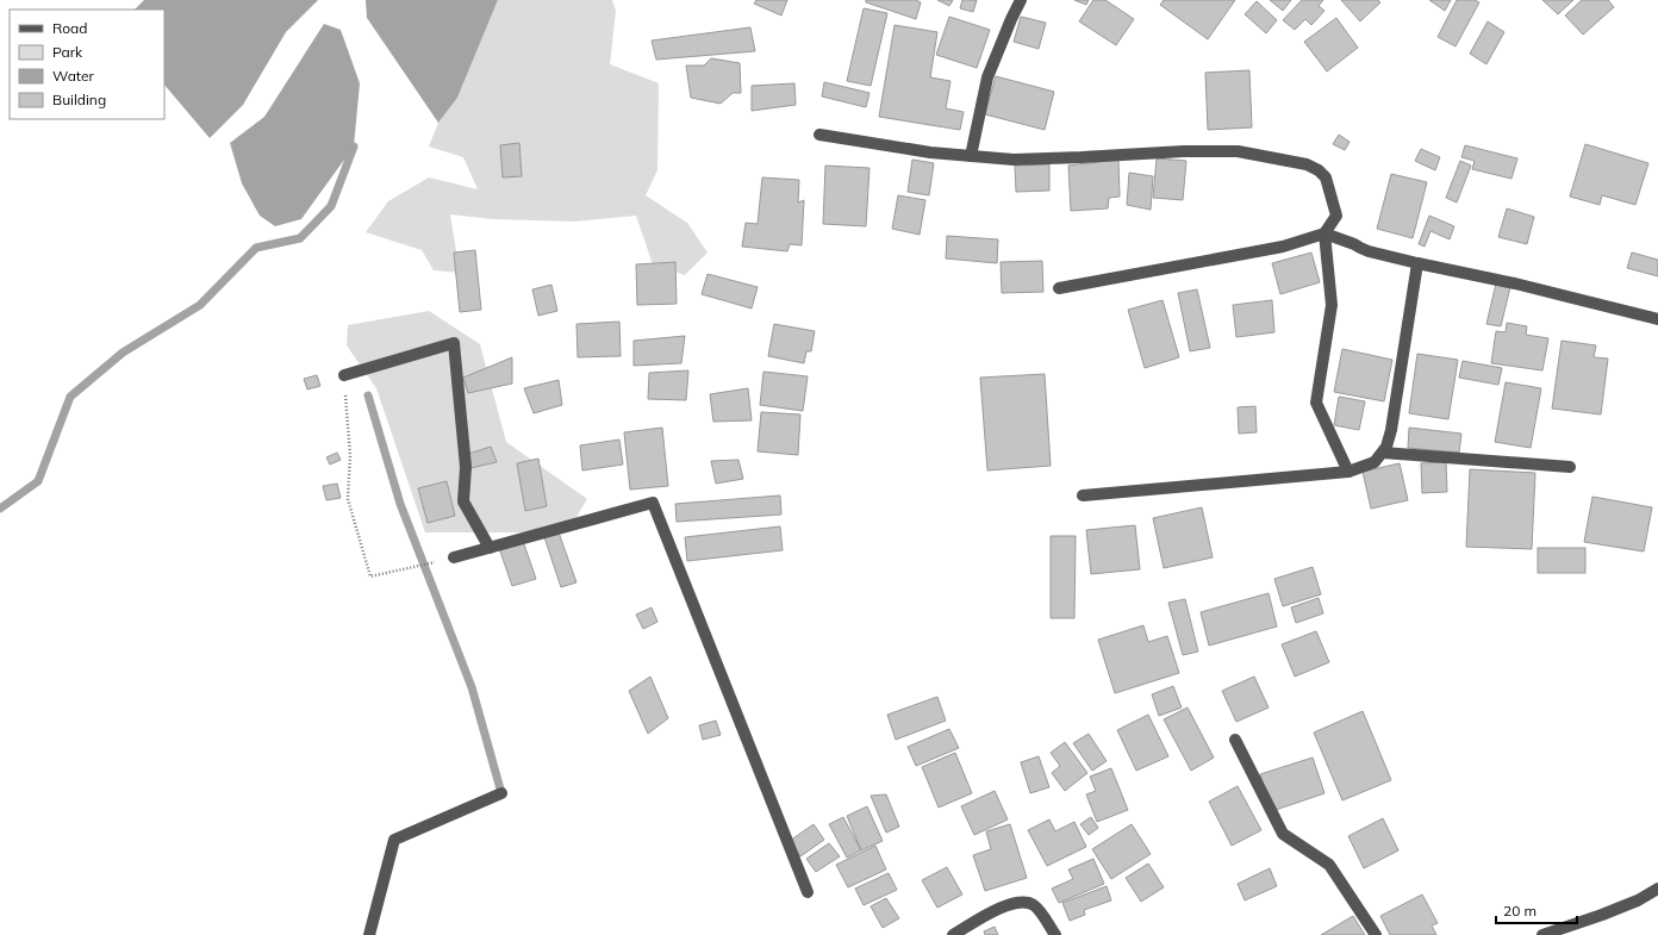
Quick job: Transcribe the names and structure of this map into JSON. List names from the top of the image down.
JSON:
{
  "legend": [
    "Road",
    "Park",
    "Water",
    "Building"
  ],
  "scale_bar": "20 m"
}
